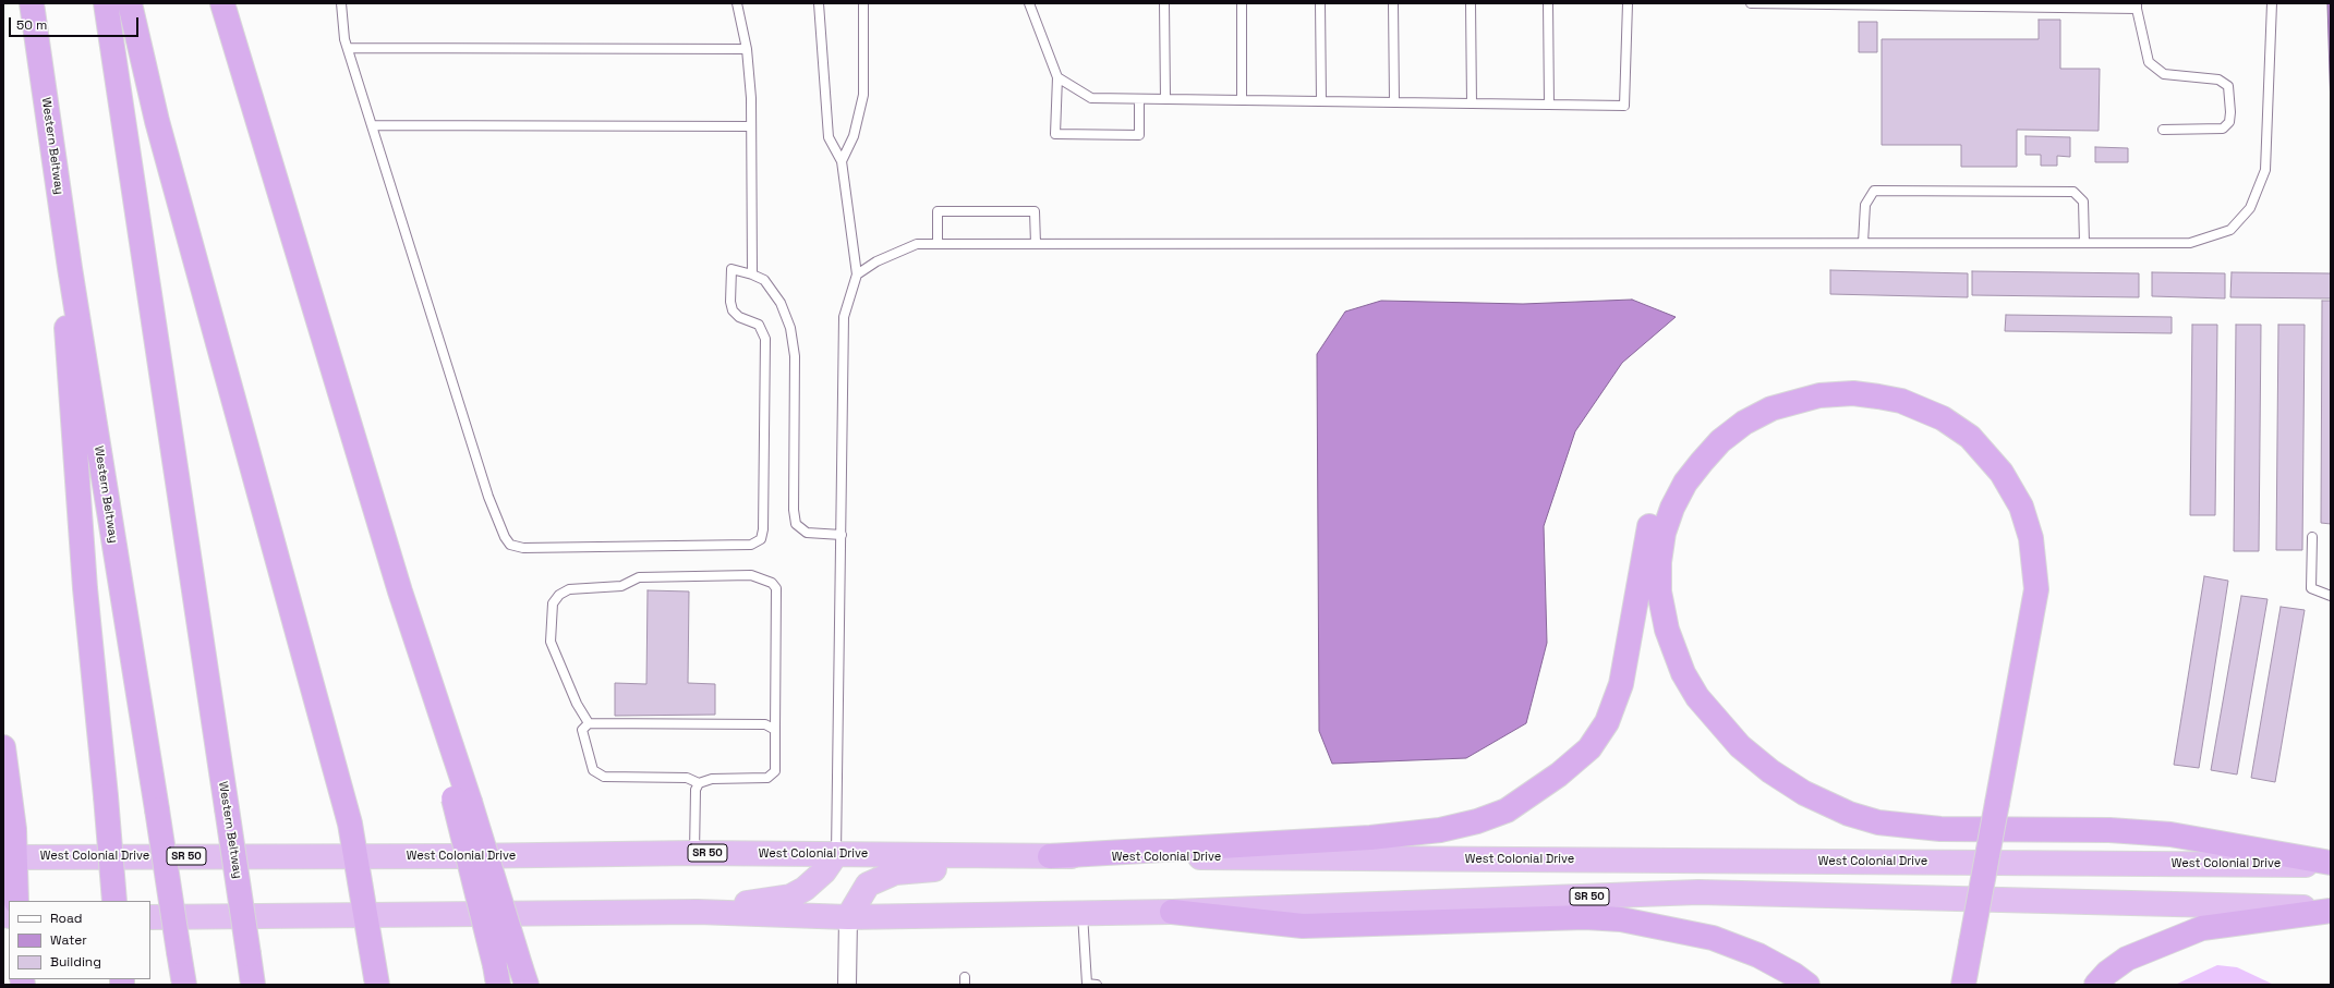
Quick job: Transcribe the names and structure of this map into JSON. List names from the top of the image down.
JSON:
{
  "streets": {
    "highway": ["Western Beltway", "SR 50", "West Colonial Drive"]
  },
  "legend": ["Road", "Water", "Building"],
  "scale_bar": "50 m"
}
